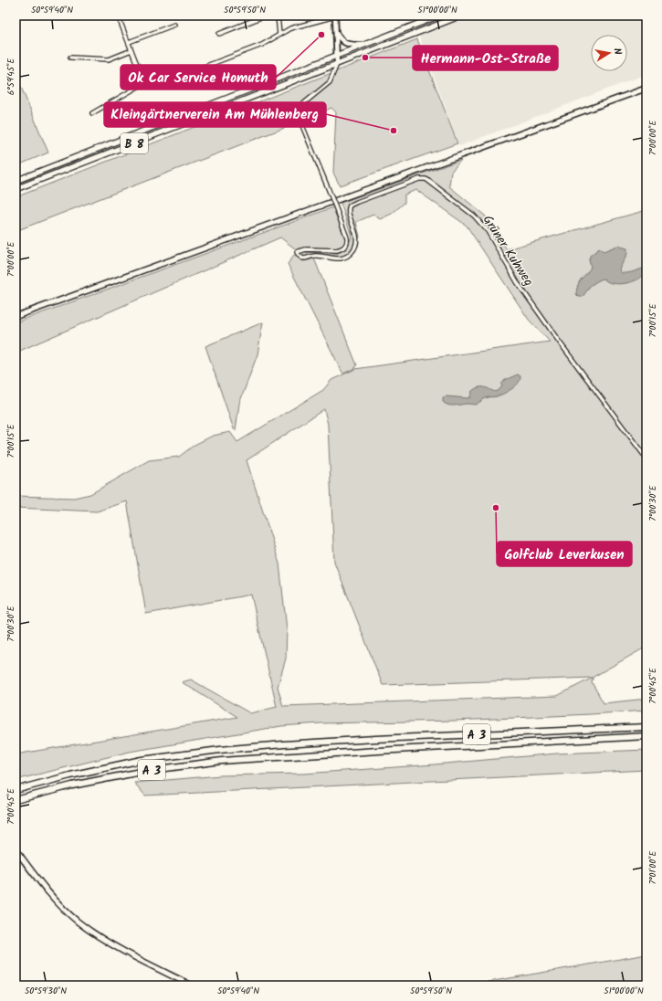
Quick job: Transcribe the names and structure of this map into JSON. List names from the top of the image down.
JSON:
{
  "streets": {
    "highway": ["A 3"],
    "main road": ["B 8"],
    "street": ["Grüner Kuhweg"]
  },
  "crossings": [
    ["B 8", "Grüner Kuhweg"]
  ],
  "places": [
    "Ok Car Service Homuth",
    "Hermann-Ost-Straße",
    "Kleingärtnerverein Am Mühlenberg",
    "Golfclub Leverkusen"
  ],
  "north": "right",
  "coordinates": [
    "50°59'40\"N",
    "50°59'50\"N",
    "51°00'00\"N",
    "6°59'45\"E",
    "7°00'00\"E",
    "7°00'15\"E",
    "7°00'30\"E",
    "7°00'45\"E",
    "7°01'00\"E",
    "50°59'30\"N"
  ]
}
